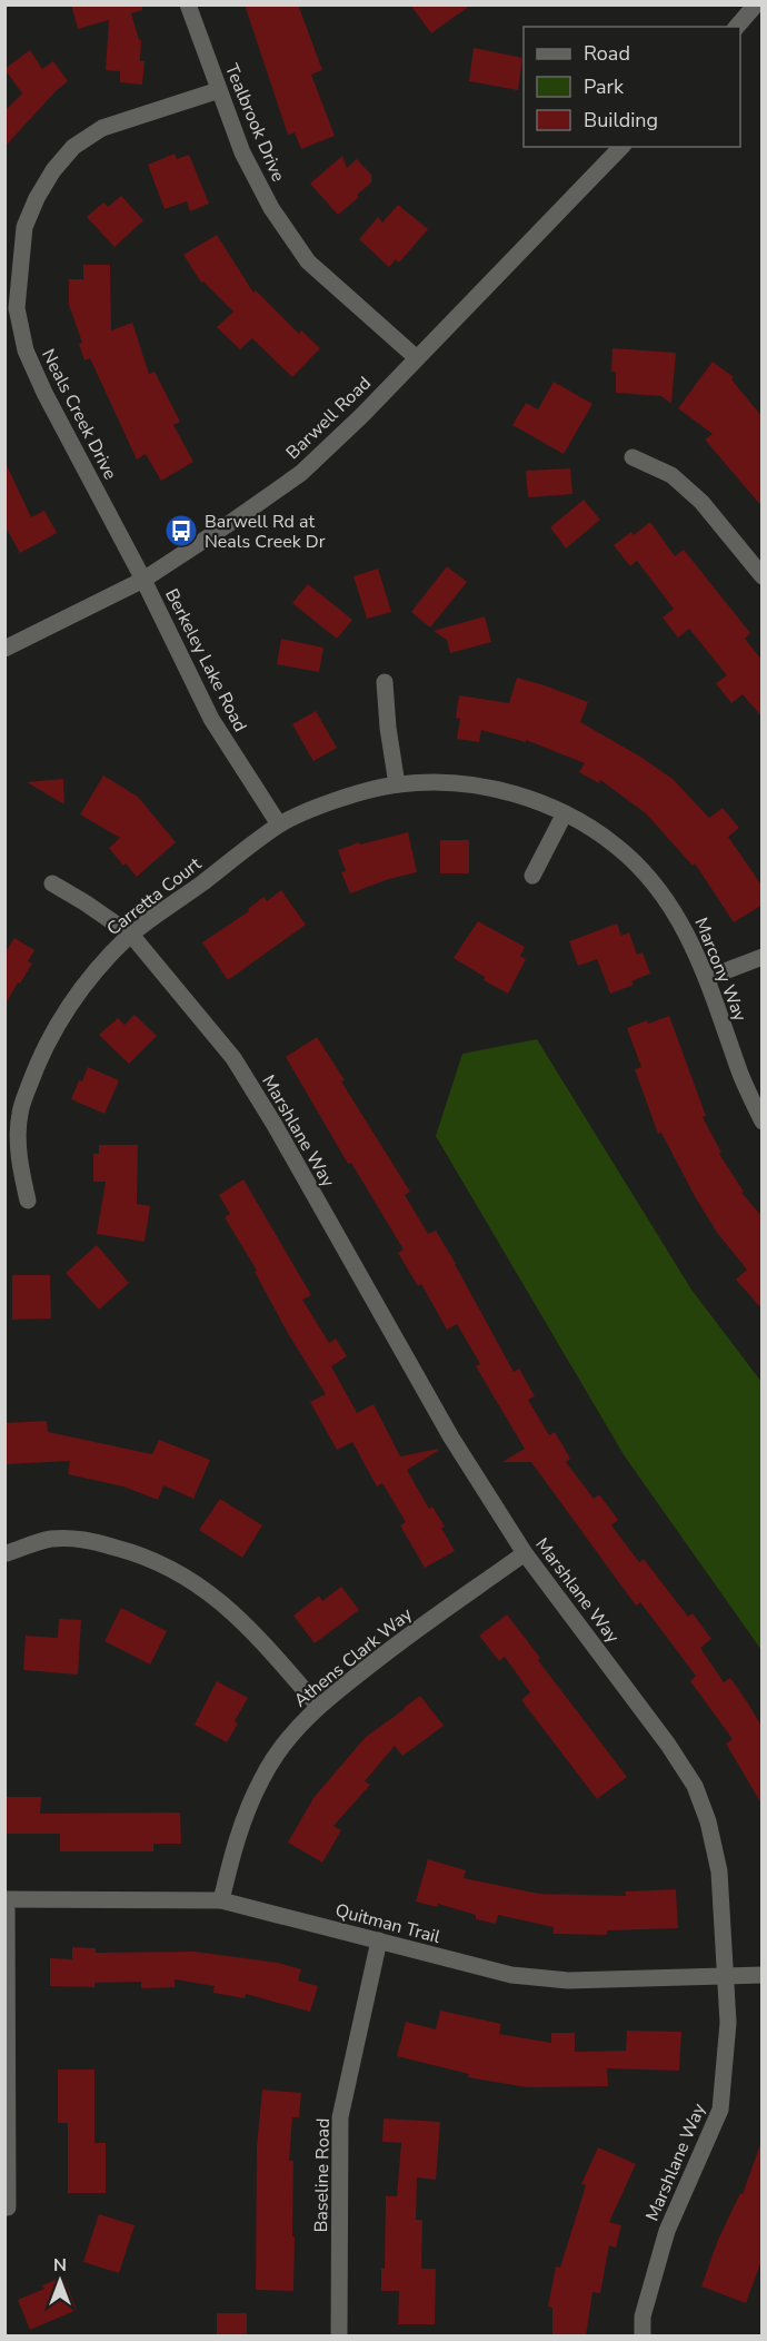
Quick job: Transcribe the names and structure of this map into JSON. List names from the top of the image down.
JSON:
{
  "streets": {
    "street": [
      "Tealbrook Drive",
      "Neals Creek Drive",
      "Barwell Road",
      "Berkeley Lake Road",
      "Carretta Court",
      "Marcony Way",
      "Marshlane Way",
      "Athens Clark Way",
      "Quitman Trail",
      "Baseline Road"
    ]
  },
  "crossings": [
    ["Tealbrook Drive", "Neals Creek Drive"],
    ["Tealbrook Drive", "Barwell Road"],
    ["Neals Creek Drive", "Barwell Road"],
    ["Neals Creek Drive", "Berkeley Lake Road"],
    ["Barwell Road", "Berkeley Lake Road"],
    ["Berkeley Lake Road", "Carretta Court"],
    ["Berkeley Lake Road", "Marcony Way"],
    ["Carretta Court", "Marcony Way"],
    ["Carretta Court", "Marshlane Way"],
    ["Marshlane Way", "Athens Clark Way"],
    ["Marshlane Way", "Quitman Trail"],
    ["Athens Clark Way", "Quitman Trail"],
    ["Quitman Trail", "Baseline Road"]
  ],
  "places": {
    "bus stop": ["Barwell Rd at Neals Creek Dr"]
  },
  "legend": ["Road", "Park", "Building"],
  "north": "top"
}
